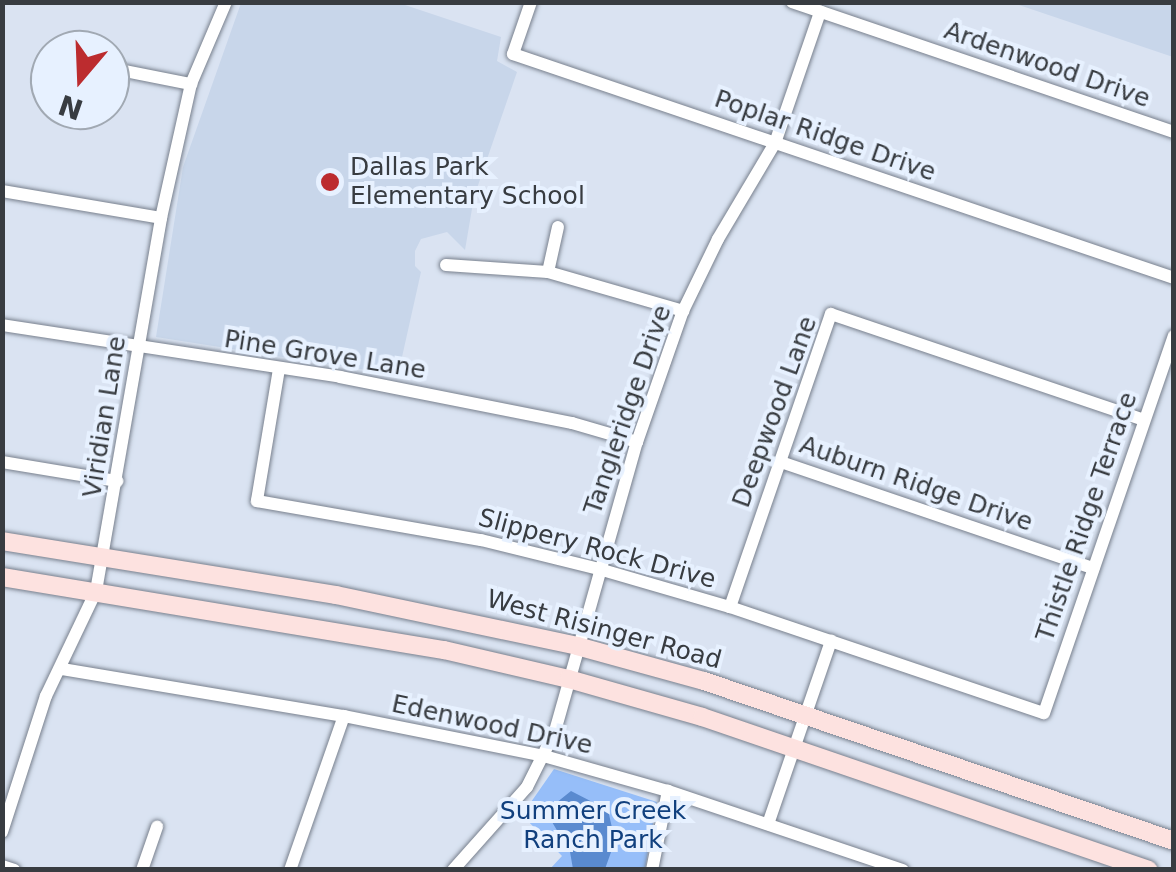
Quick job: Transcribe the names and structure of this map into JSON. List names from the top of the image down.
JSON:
{
  "streets": {
    "main road": ["West Risinger Road"],
    "street": [
      "Ardenwood Drive",
      "Poplar Ridge Drive",
      "Pine Grove Lane",
      "Tangleridge Drive",
      "Deepwood Lane",
      "Viridian Lane",
      "Auburn Ridge Drive",
      "Thistle Ridge Terrace",
      "Slippery Rock Drive",
      "Edenwood Drive"
    ]
  },
  "crossings": [
    ["Ardenwood Drive", "Tangleridge Drive"],
    ["Poplar Ridge Drive", "Tangleridge Drive"],
    ["Pine Grove Lane", "Tangleridge Drive"],
    ["Pine Grove Lane", "Viridian Lane"],
    ["Pine Grove Lane", "Slippery Rock Drive"],
    ["Tangleridge Drive", "Slippery Rock Drive"],
    ["Tangleridge Drive", "West Risinger Road"],
    ["Tangleridge Drive", "Edenwood Drive"],
    ["Deepwood Lane", "Auburn Ridge Drive"],
    ["Deepwood Lane", "Thistle Ridge Terrace"],
    ["Deepwood Lane", "Slippery Rock Drive"],
    ["Viridian Lane", "West Risinger Road"],
    ["Viridian Lane", "Edenwood Drive"],
    ["Auburn Ridge Drive", "Thistle Ridge Terrace"],
    ["Thistle Ridge Terrace", "Slippery Rock Drive"]
  ],
  "parks": ["Summer Creek Ranch Park"],
  "places": ["Dallas Park Elementary School"],
  "north": "bottom"
}
